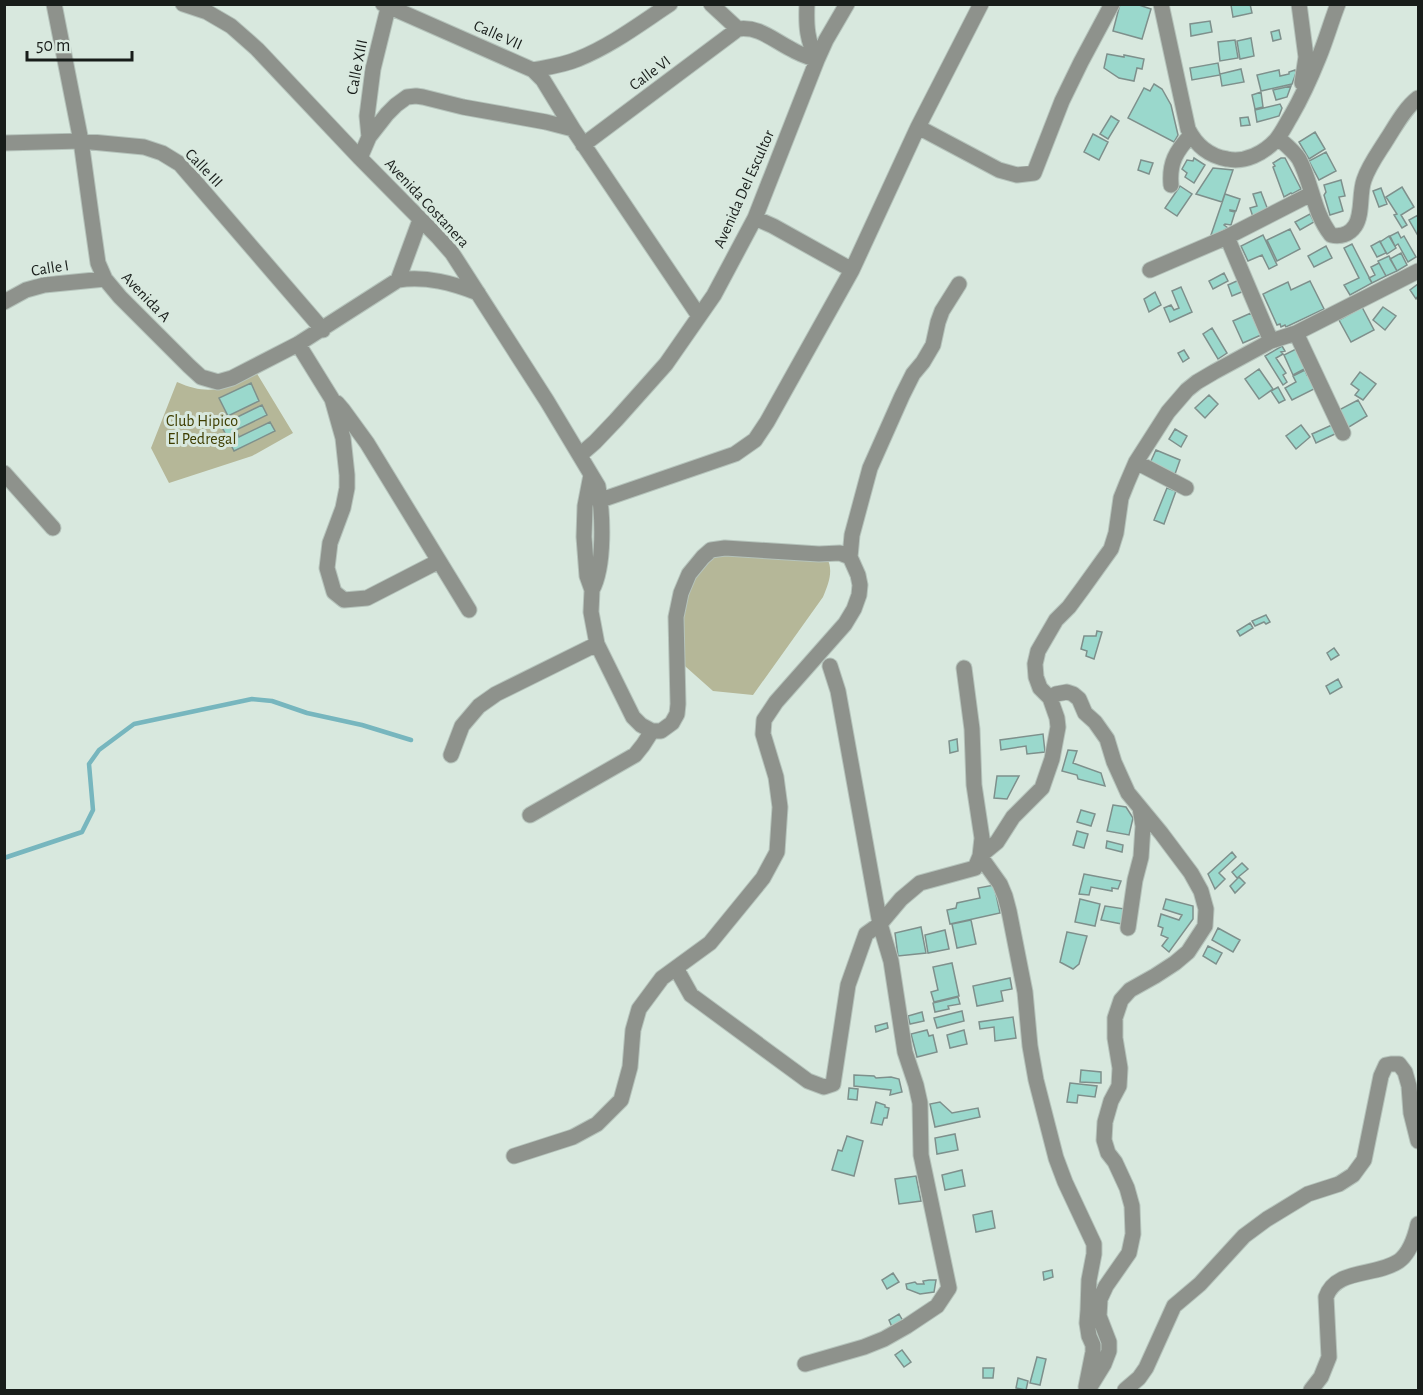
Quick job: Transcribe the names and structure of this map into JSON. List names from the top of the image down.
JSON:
{
  "streets": {
    "street": [
      "Calle VII",
      "Calle XIII",
      "Calle VI",
      "Calle III",
      "Avenida Del Escultor",
      "Avenida Costanera",
      "Calle I",
      "Avenida A"
    ]
  },
  "crossings": [
    ["Calle VII", "Calle XIII"],
    ["Calle III", "Avenida A"],
    ["Avenida Del Escultor", "Avenida Costanera"],
    ["Calle I", "Avenida A"]
  ],
  "parks": ["Club Hipico El Pedregal"],
  "scale_bar": "50 m"
}
